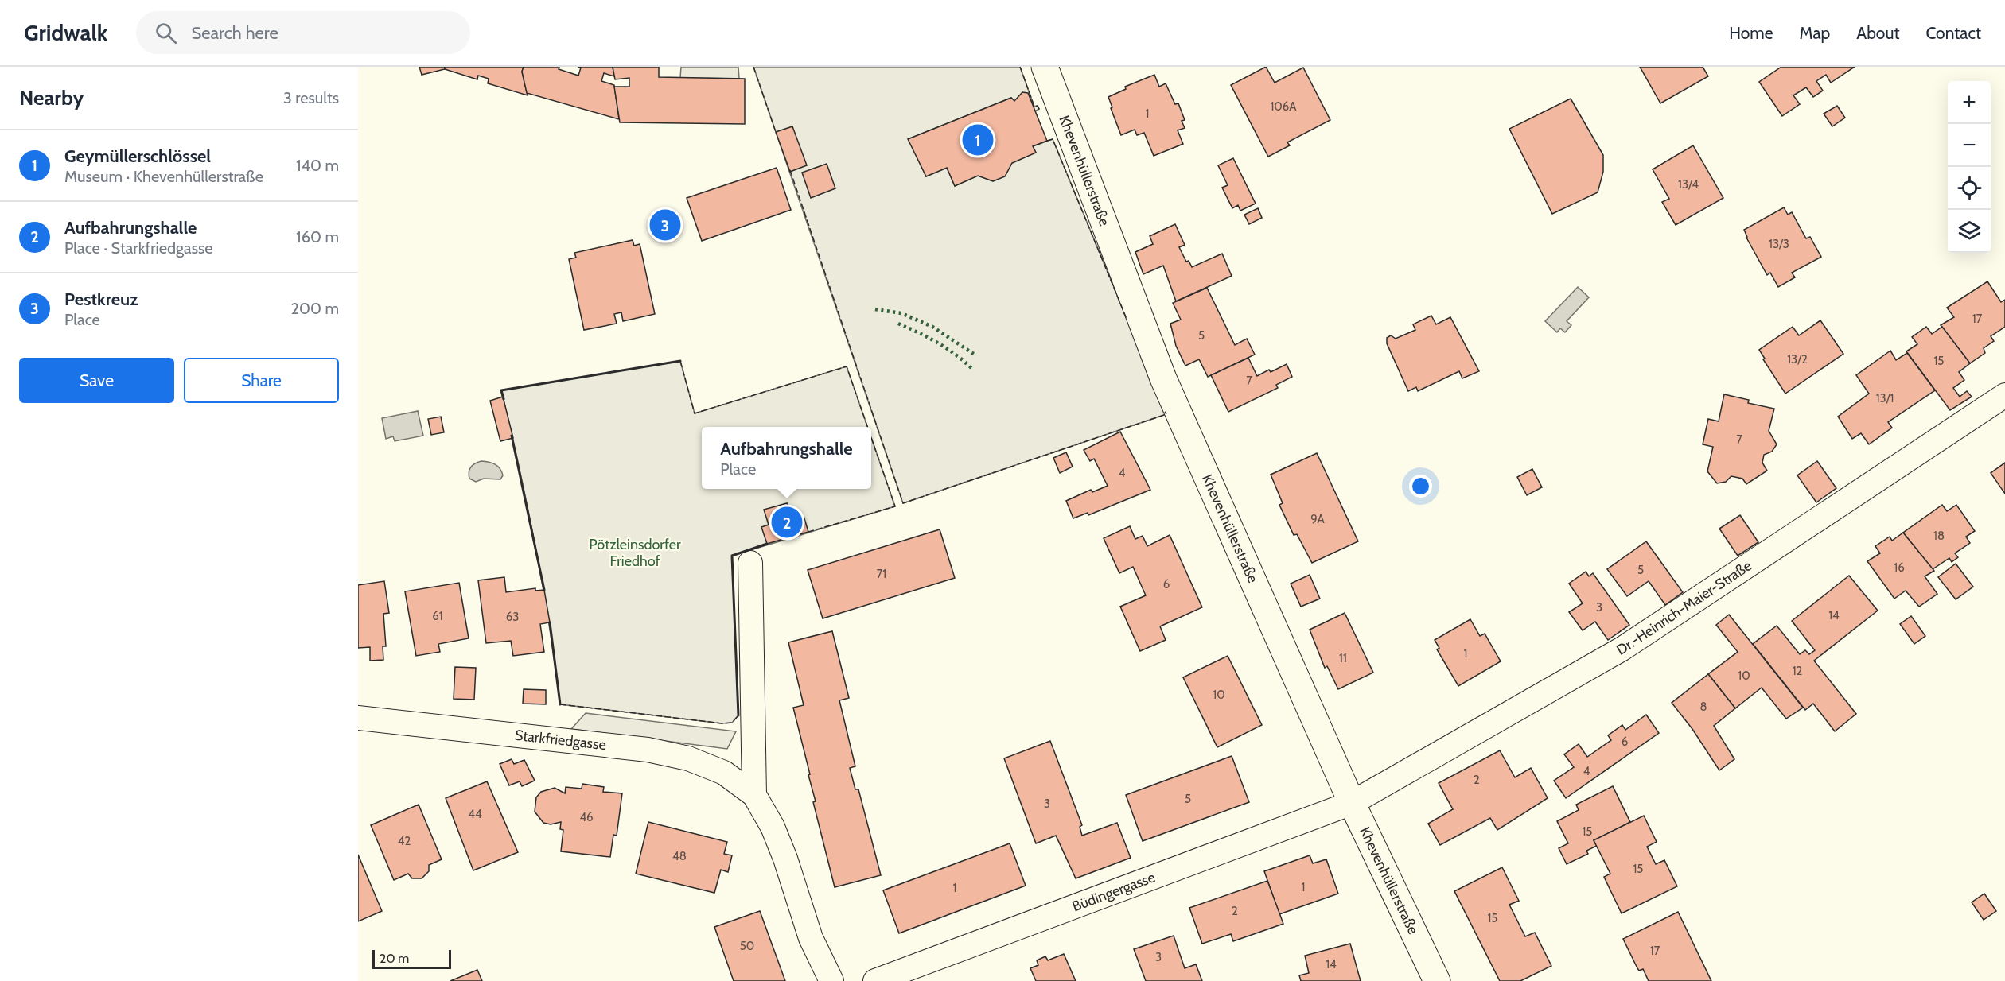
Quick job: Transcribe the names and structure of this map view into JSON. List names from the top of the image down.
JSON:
{
  "streets": {
    "street": [
      "Khevenhüllerstraße",
      "Dr.-Heinrich-Maier-Straße",
      "Starkfriedgasse",
      "Büdingergasse"
    ]
  },
  "crossings": [
    ["Khevenhüllerstraße", "Dr.-Heinrich-Maier-Straße"],
    ["Khevenhüllerstraße", "Büdingergasse"],
    ["Dr.-Heinrich-Maier-Straße", "Büdingergasse"]
  ],
  "parks": ["Pötzleinsdorfer Friedhof"],
  "house_numbers": [
    "106A",
    "1",
    "13/4",
    "13/3",
    "17",
    "5",
    "13/2",
    "15",
    "7",
    "13/1",
    "7",
    "4",
    "9A",
    "18",
    "16",
    "5",
    "71",
    "6",
    "3",
    "14",
    "61",
    "63",
    "1",
    "11",
    "12",
    "10",
    "10",
    "8",
    "6",
    "4",
    "2",
    "5",
    "3",
    "44",
    "46",
    "15",
    "42",
    "48",
    "15",
    "1",
    "1",
    "2",
    "15",
    "50",
    "17",
    "3",
    "14"
  ],
  "scale_bar": "20 m",
  "page": {
    "header": "Gridwalk",
    "search": "Search here",
    "nav": [
      "Home",
      "Map",
      "About",
      "Contact"
    ],
    "heading": ["Nearby", "3 results"],
    "map_buttons": ["+", "−"],
    "pins": ["1", "3", "2"],
    "list": [
      {
        "mark": "1",
        "name": "Geymüllerschlössel",
        "note": "Museum · Khevenhüllerstraße",
        "value": "140 m"
      },
      {
        "mark": "2",
        "name": "Aufbahrungshalle",
        "note": "Place · Starkfriedgasse",
        "value": "160 m"
      },
      {
        "mark": "3",
        "name": "Pestkreuz",
        "note": "Place",
        "value": "200 m"
      }
    ],
    "buttons": ["Save", "Share"],
    "popup": ["Aufbahrungshalle", "Place"],
    "scale": "20 m"
  }
}
